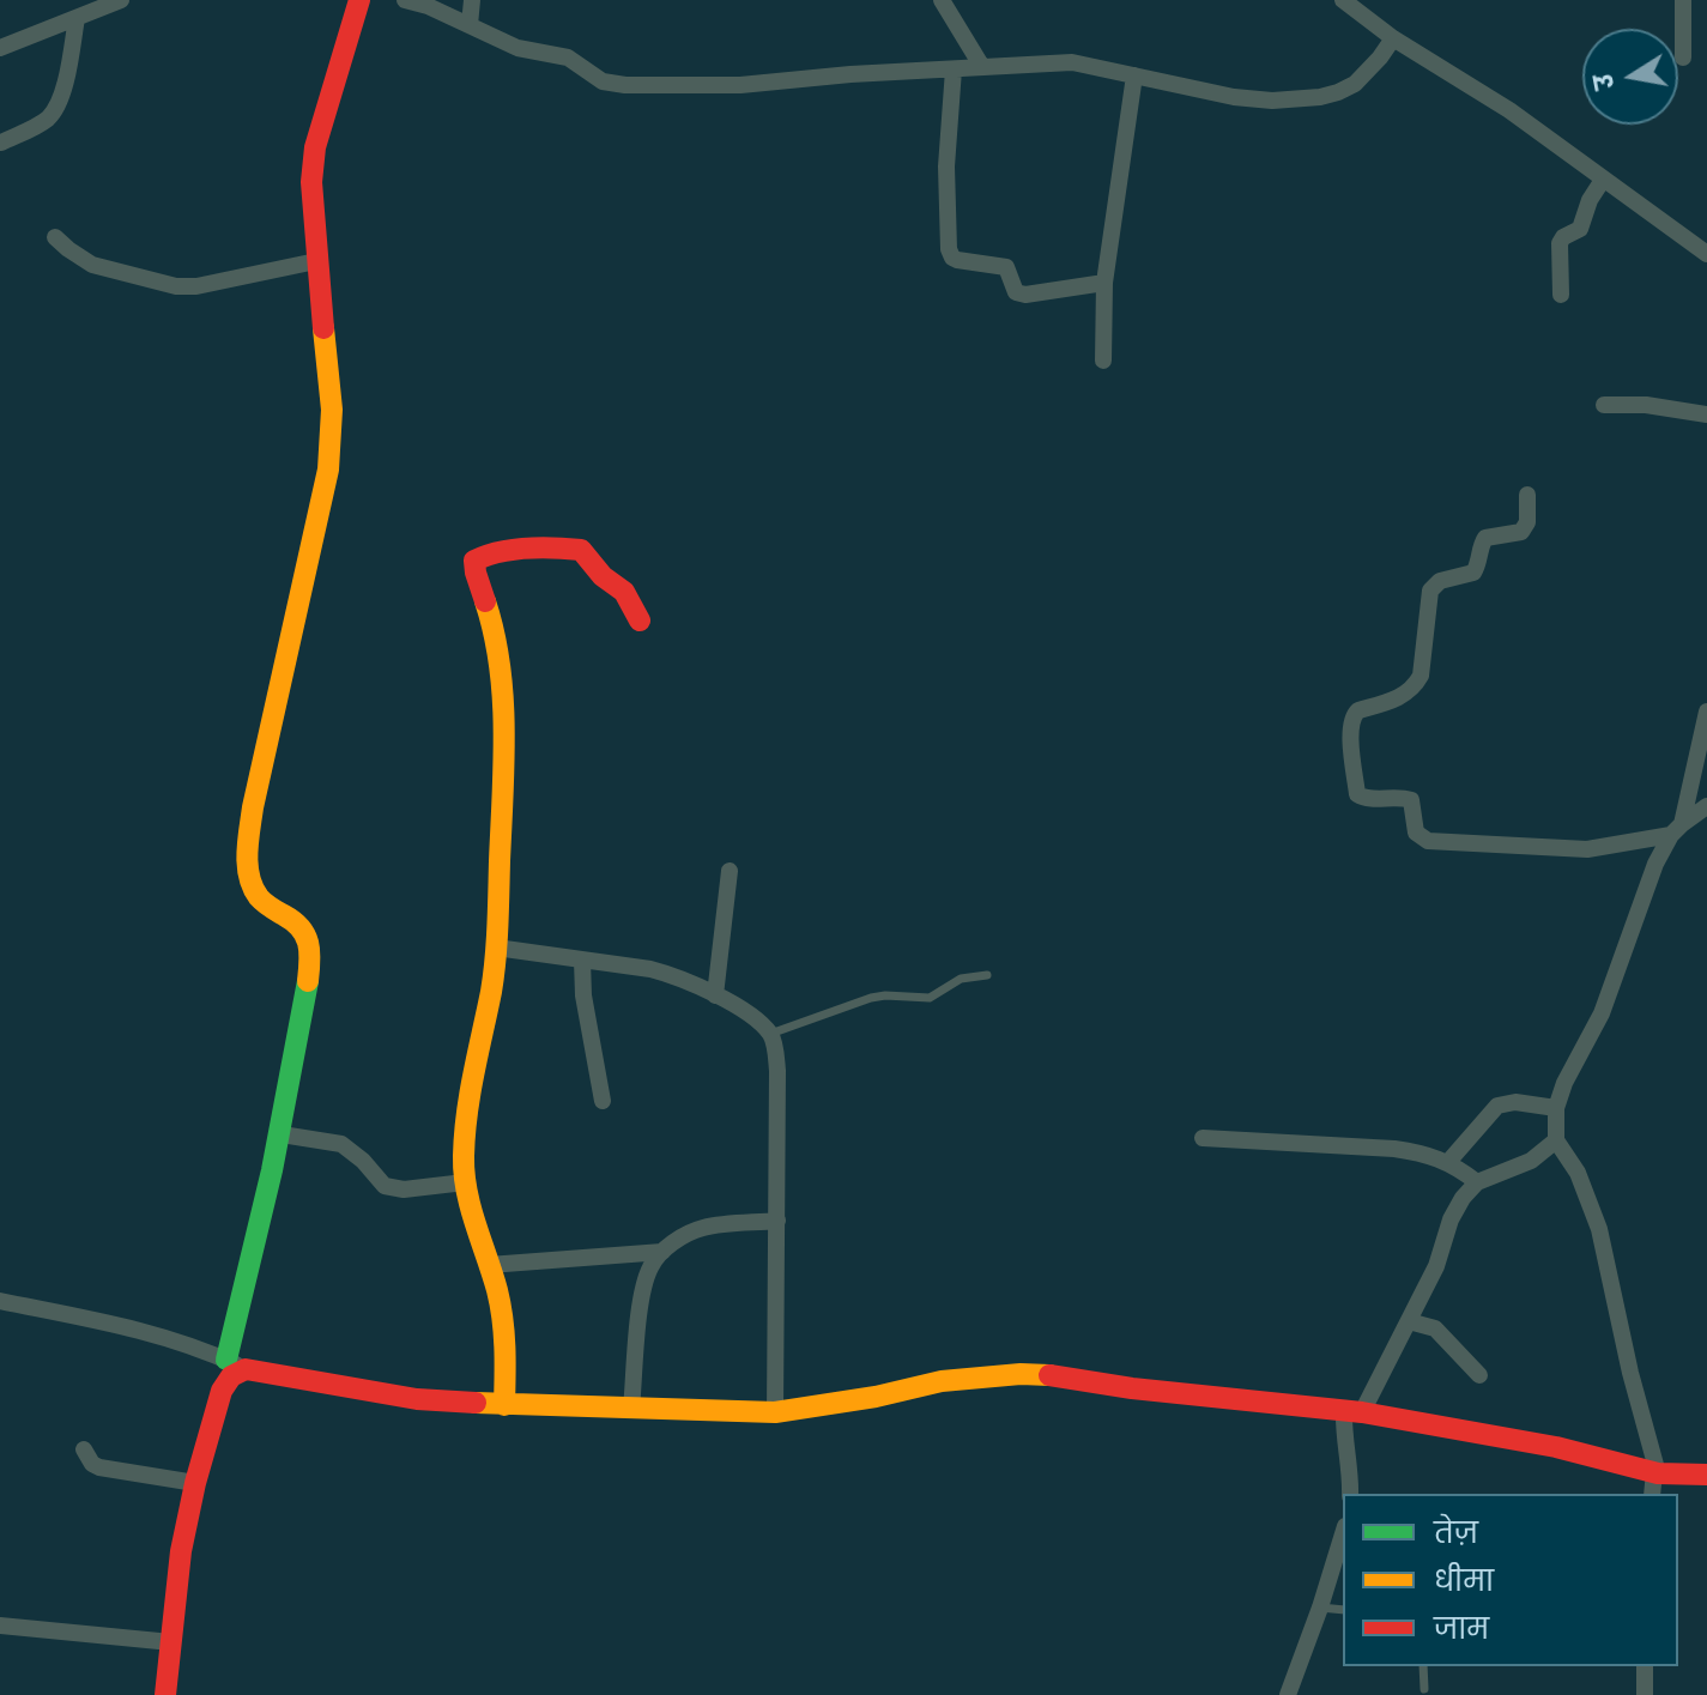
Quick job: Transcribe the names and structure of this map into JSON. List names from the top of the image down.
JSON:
{
  "legend": ["तेज़", "धीमा", "जाम"],
  "north": "left"
}
